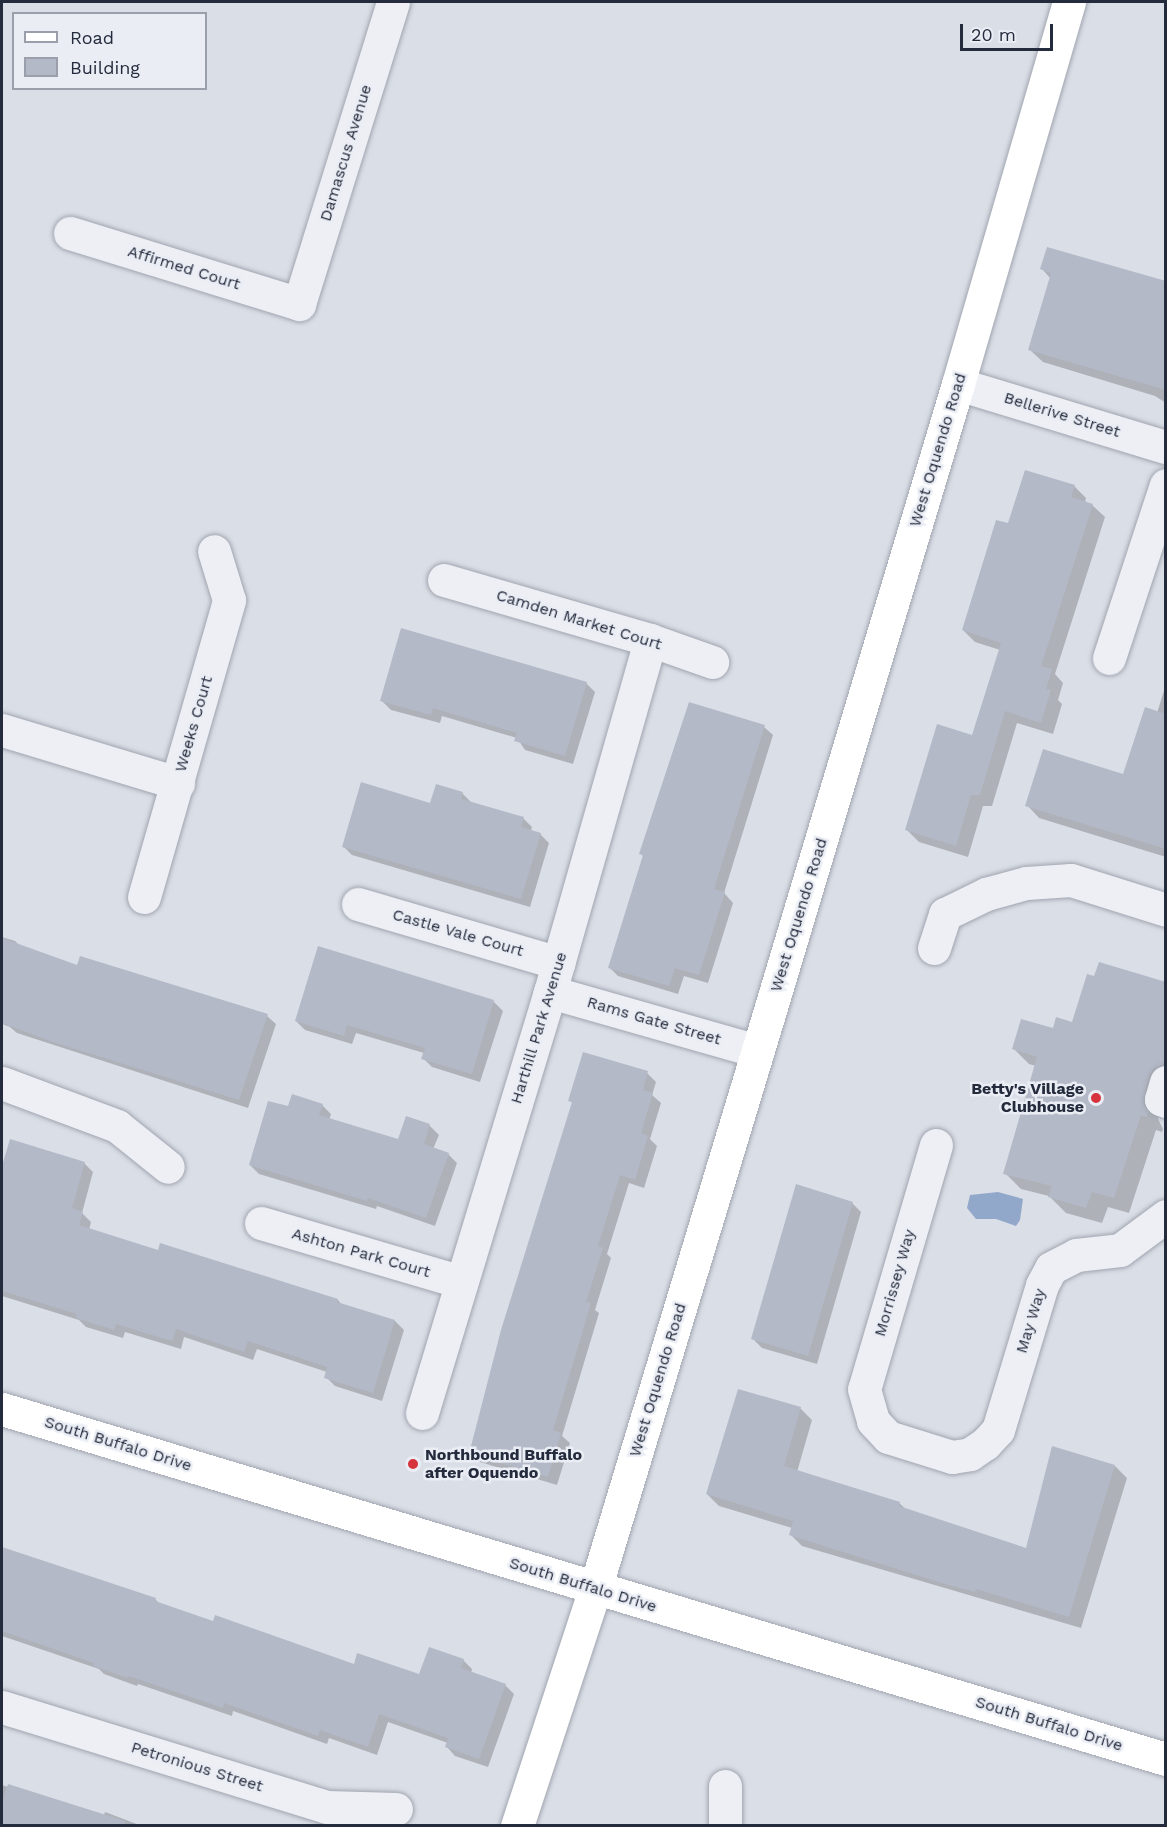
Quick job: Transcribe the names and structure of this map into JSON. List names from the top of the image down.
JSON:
{
  "streets": {
    "street": [
      "Damascus Avenue",
      "Affirmed Court",
      "Bellerive Street",
      "West Oquendo Road",
      "Camden Market Court",
      "Weeks Court",
      "Castle Vale Court",
      "Rams Gate Street",
      "Harthill Park Avenue",
      "Ashton Park Court",
      "Morrissey Way",
      "May Way",
      "South Buffalo Drive",
      "Petronious Street"
    ]
  },
  "crossings": [
    ["Damascus Avenue", "Affirmed Court"],
    ["Bellerive Street", "West Oquendo Road"],
    ["West Oquendo Road", "Rams Gate Street"],
    ["West Oquendo Road", "South Buffalo Drive"],
    ["Camden Market Court", "Harthill Park Avenue"],
    ["Castle Vale Court", "Rams Gate Street"],
    ["Castle Vale Court", "Harthill Park Avenue"],
    ["Rams Gate Street", "Harthill Park Avenue"],
    ["Harthill Park Avenue", "Ashton Park Court"],
    ["Morrissey Way", "May Way"]
  ],
  "places": ["Betty's Village Clubhouse", "Northbound Buffalo after Oquendo"],
  "legend": ["Road", "Building"],
  "scale_bar": "20 m"
}
